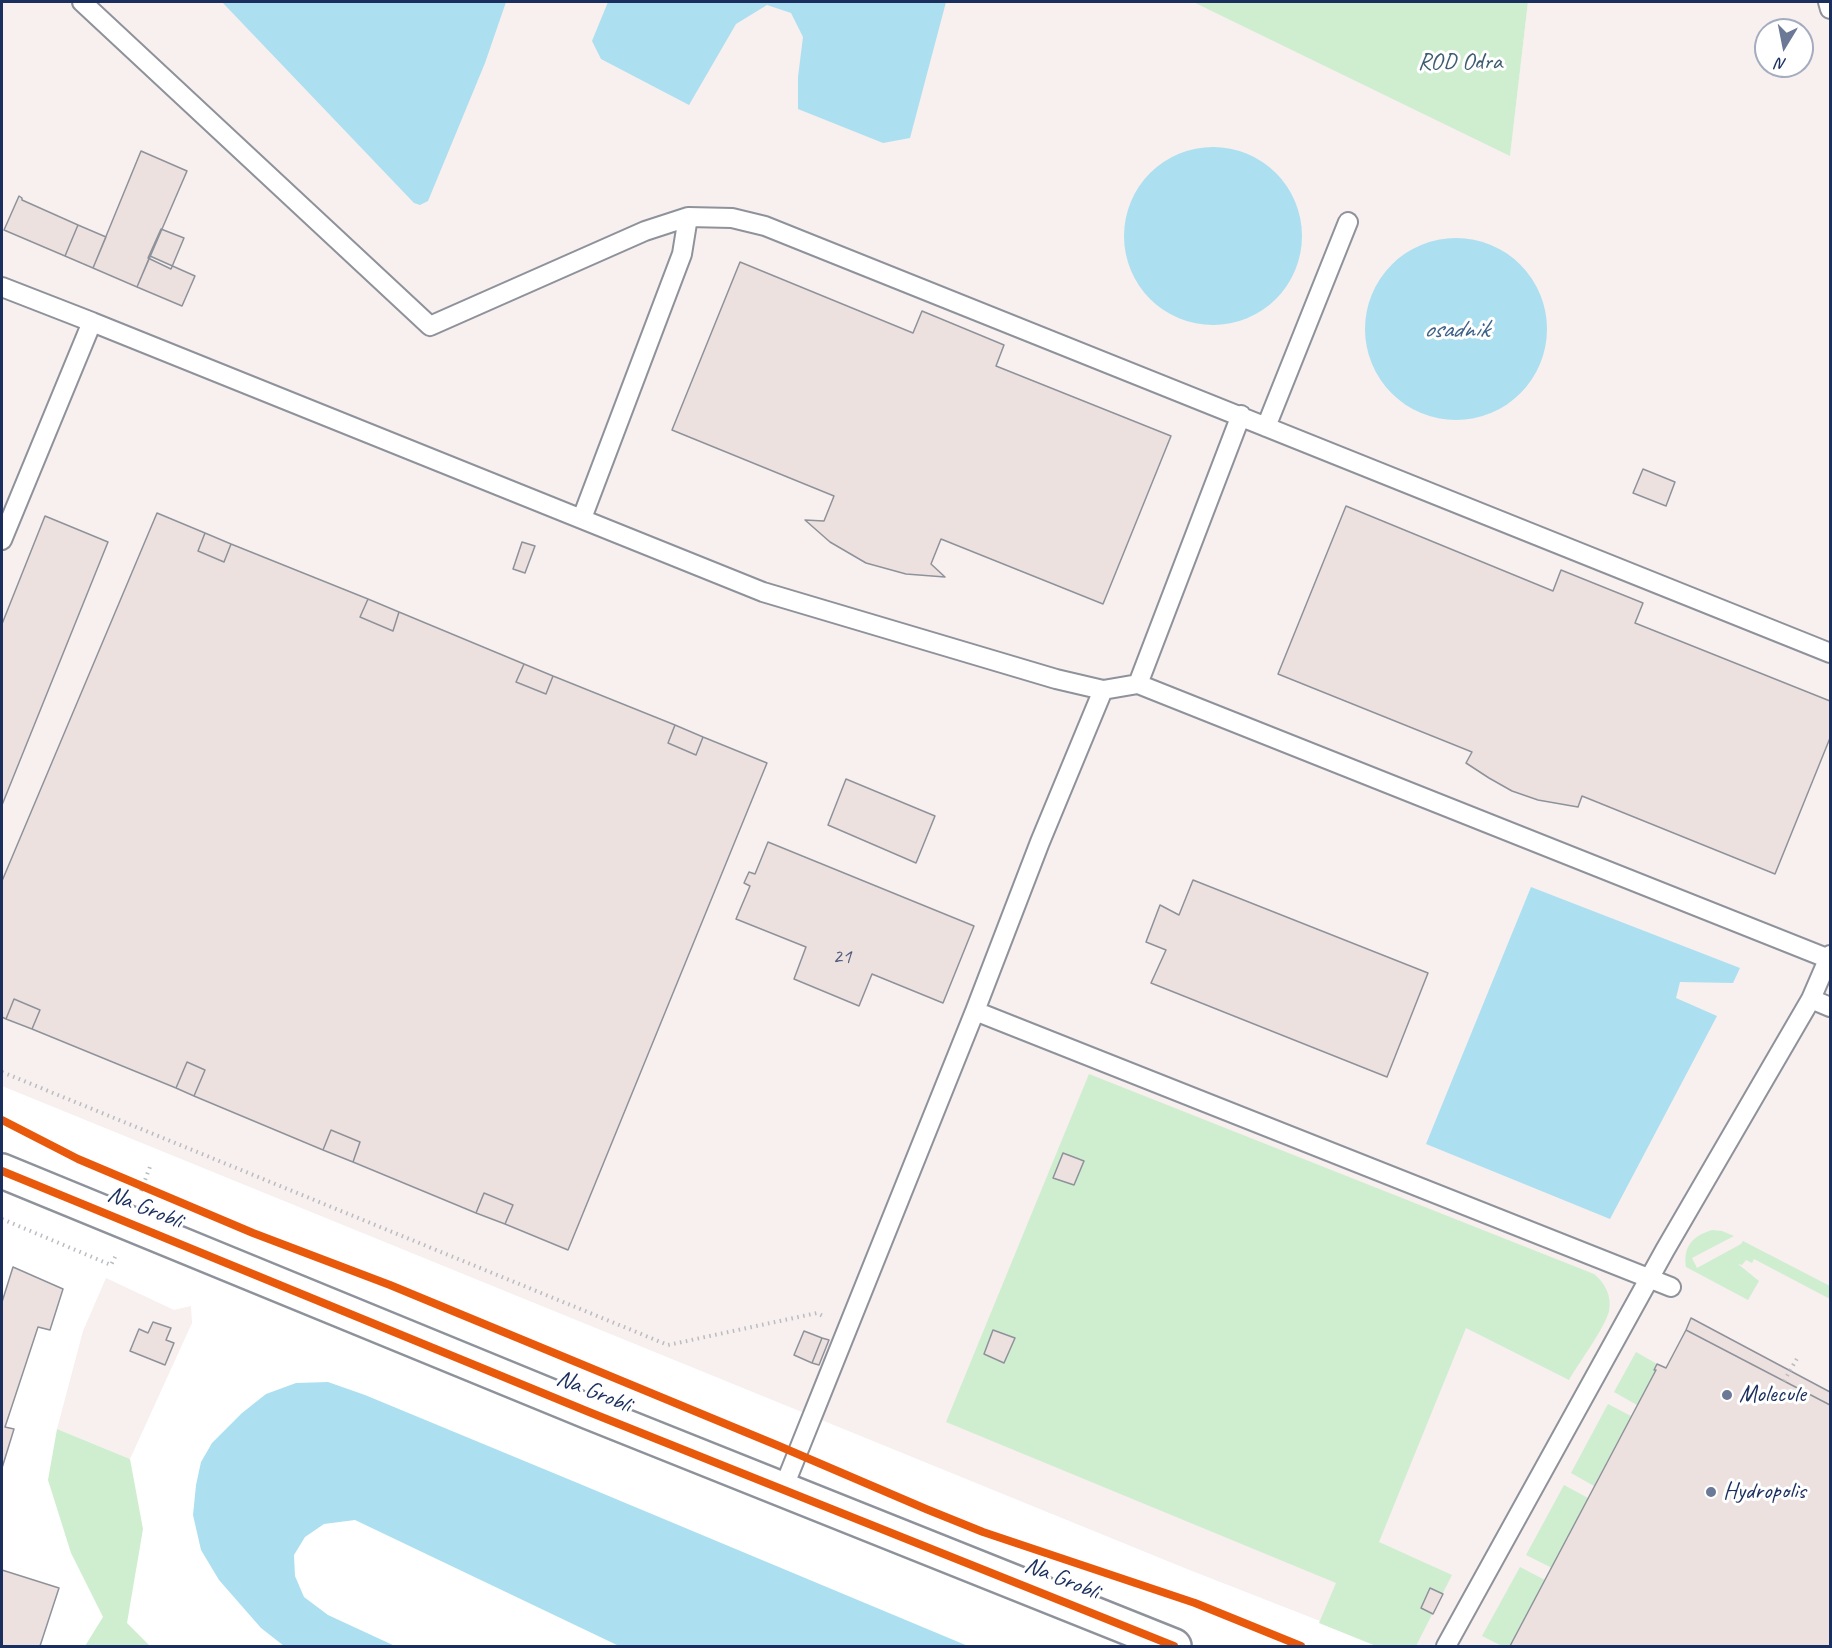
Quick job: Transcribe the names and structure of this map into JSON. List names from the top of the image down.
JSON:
{
  "streets": {
    "street": ["Na Grobli"]
  },
  "water": ["osadnik"],
  "parks": ["ROD Odra"],
  "places": ["Molecule", "Hydropolis"],
  "house_numbers": ["21"],
  "north": "bottom"
}
